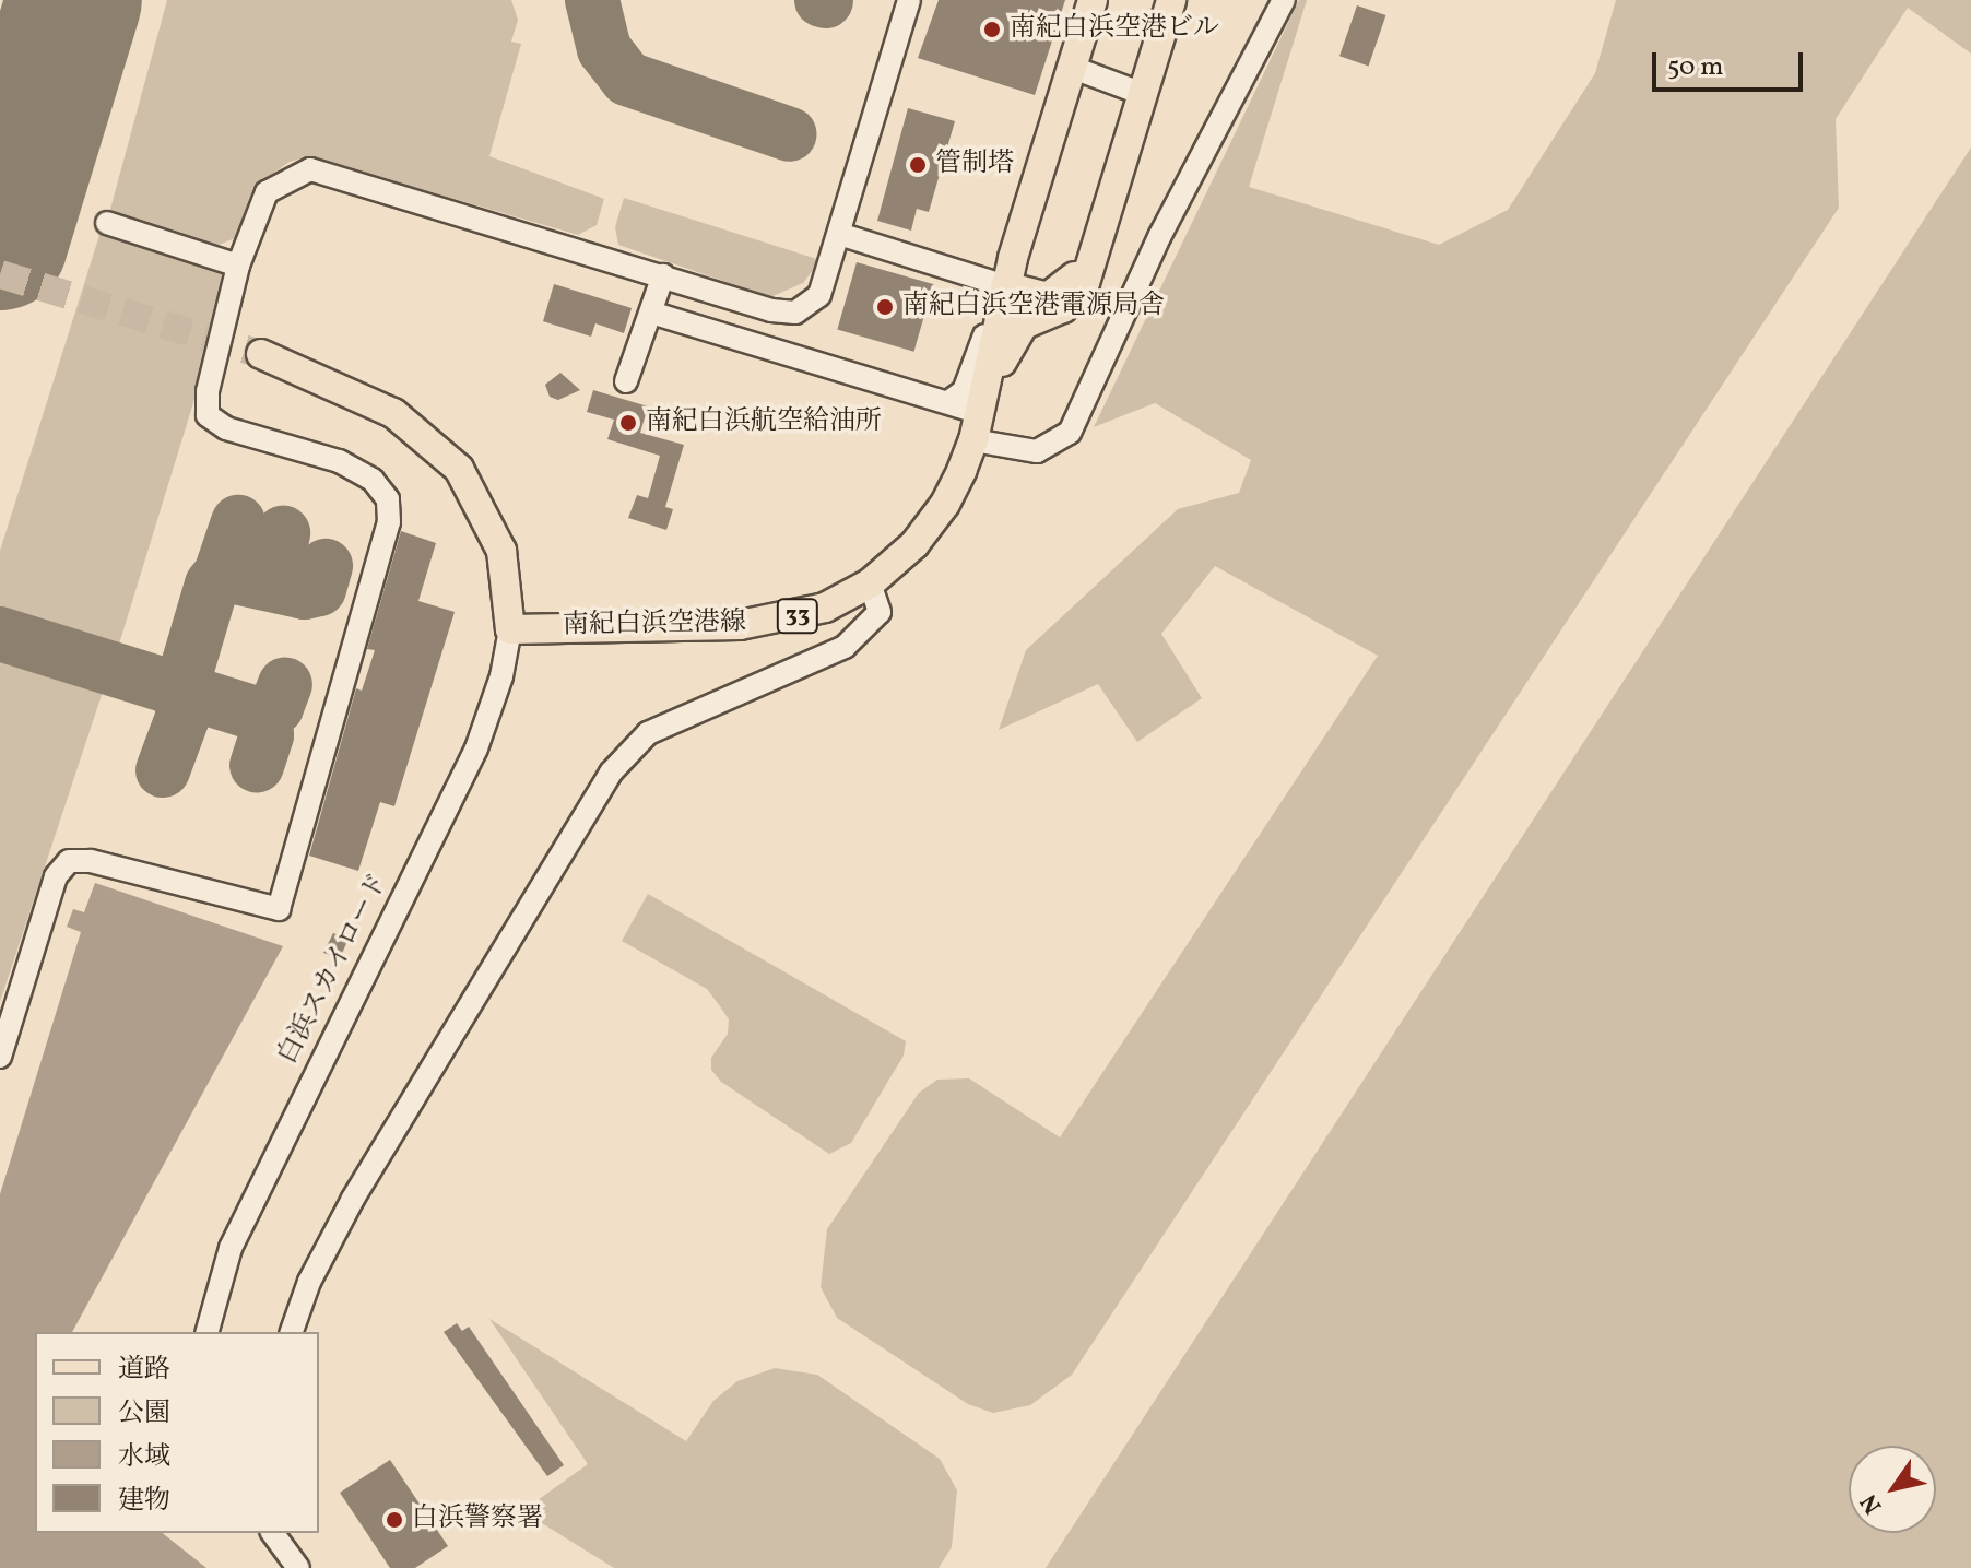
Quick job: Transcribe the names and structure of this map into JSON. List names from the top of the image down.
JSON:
{
  "streets": {
    "main road": ["33", "南紀白浜空港線"],
    "street": ["白浜スカイロード"]
  },
  "crossings": [
    ["南紀白浜空港線", "白浜スカイロード"]
  ],
  "places": [
    "南紀白浜空港ビル",
    "管制塔",
    "南紀白浜空港電源局舎",
    "南紀白浜航空給油所",
    "白浜警察署"
  ],
  "legend": [
    "道路",
    "公園",
    "水域",
    "建物"
  ],
  "scale_bar": "50 m",
  "north": "bottom left"
}
